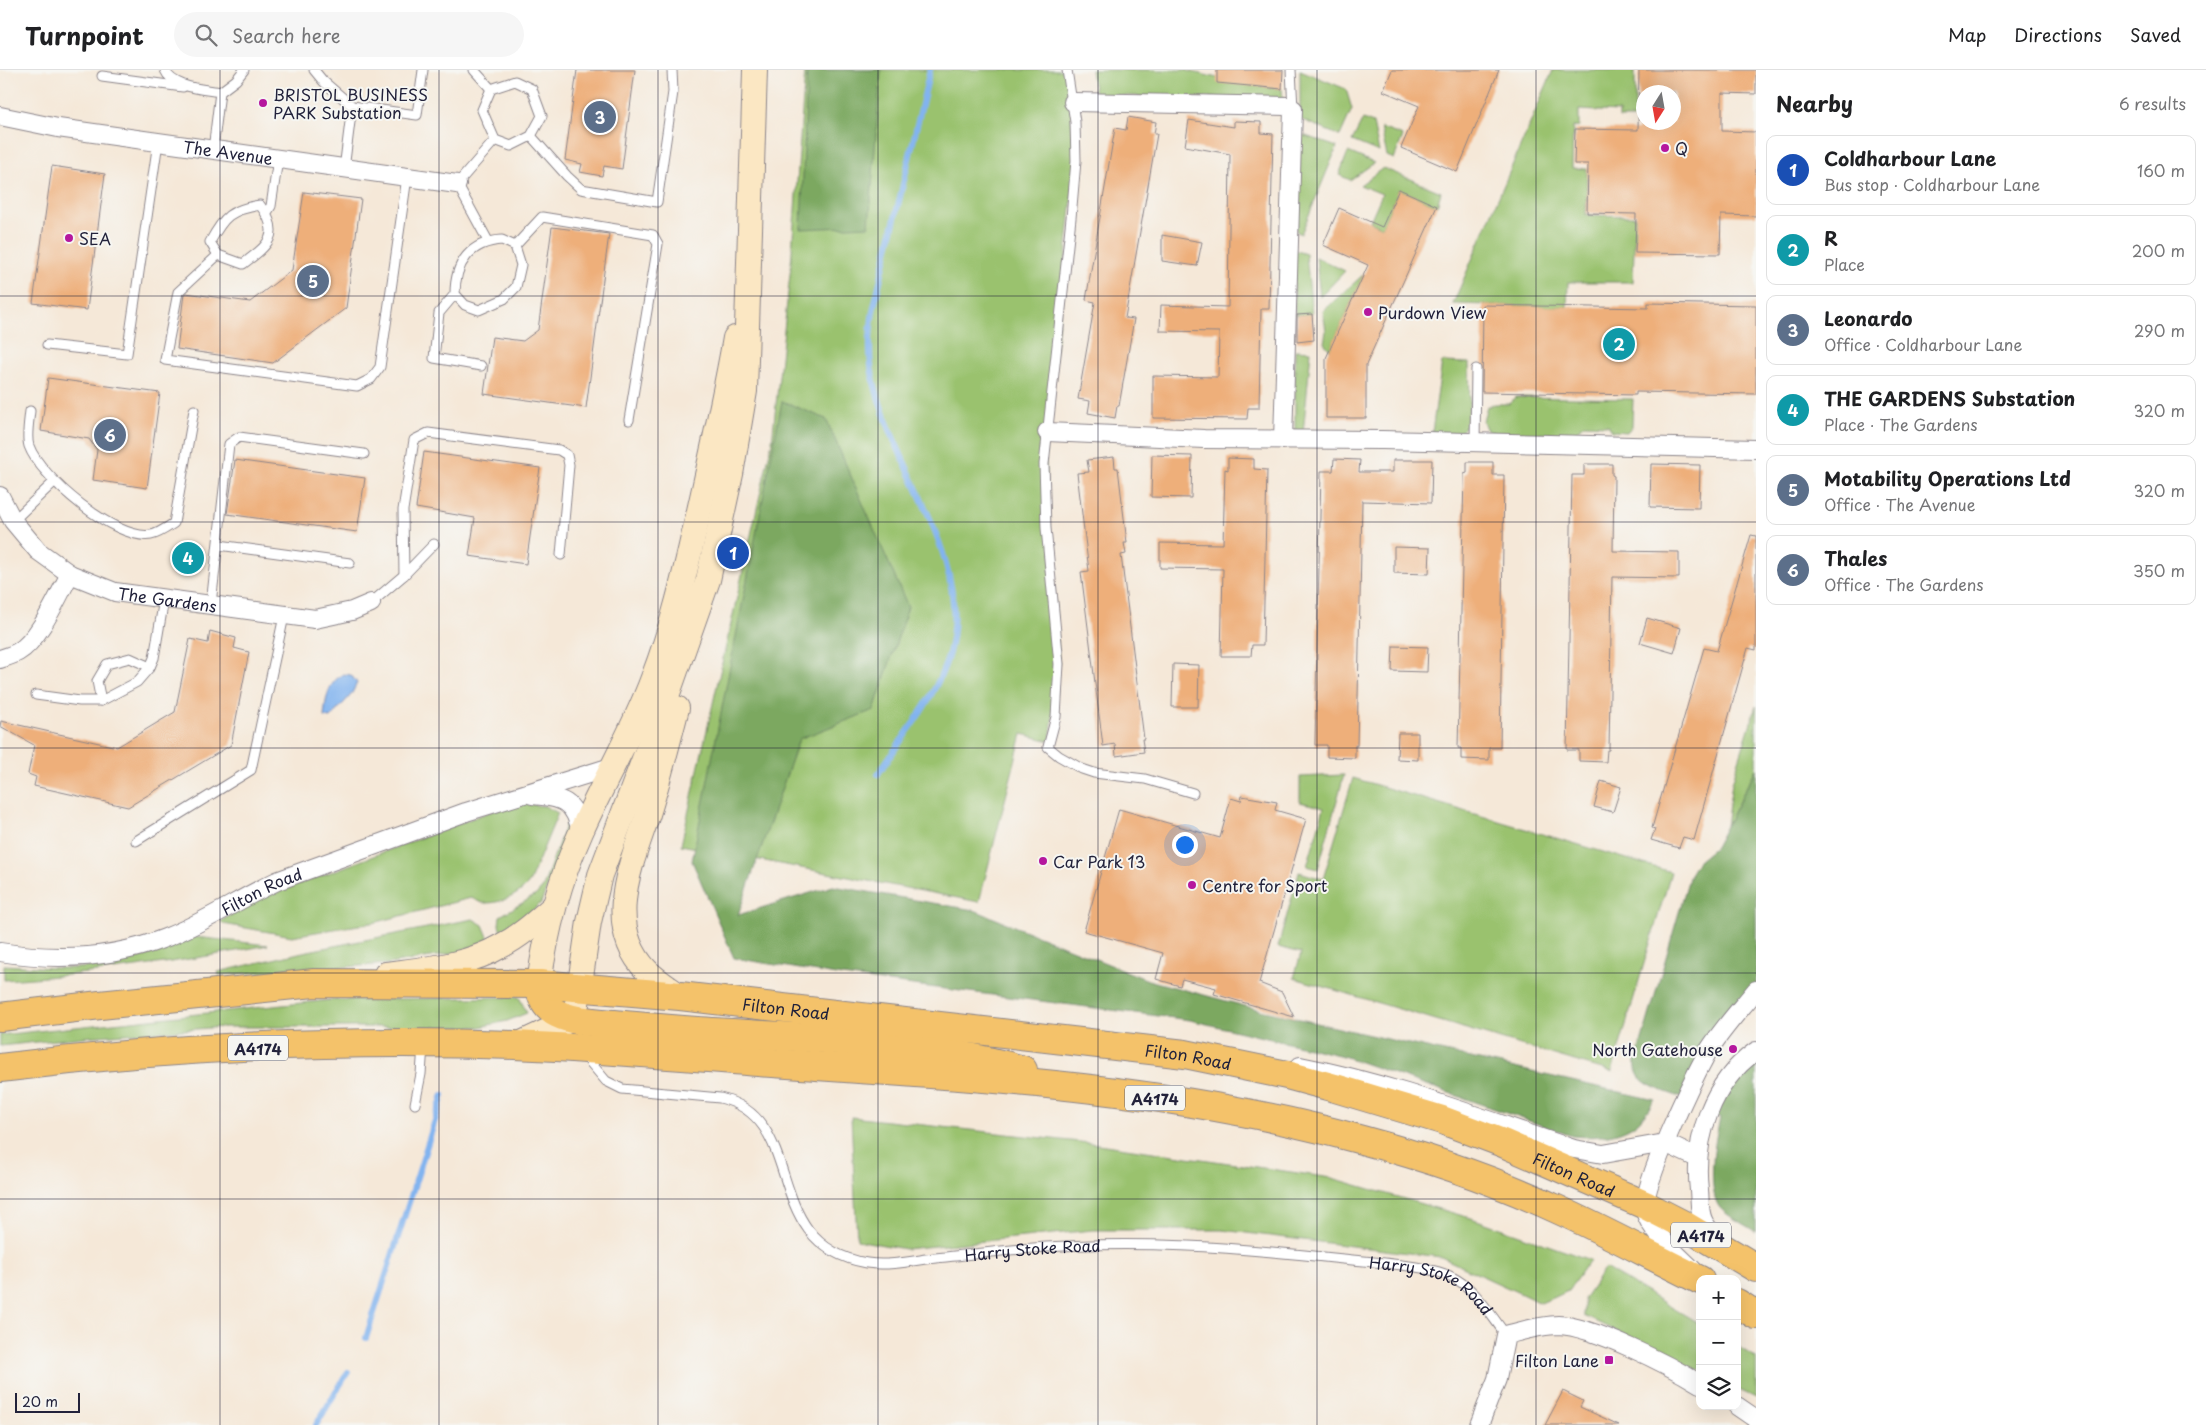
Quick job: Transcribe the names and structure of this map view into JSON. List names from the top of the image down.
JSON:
{
  "streets": {
    "main road": ["Filton Road", "A4174"],
    "street": ["The Avenue", "The Gardens", "Harry Stoke Road"]
  },
  "crossings": [
    ["Filton Road", "A4174"],
    ["A4174", "Harry Stoke Road"]
  ],
  "places": {
    "other": [
      "BRISTOL BUSINESS PARK Substation",
      "Q",
      "SEA",
      "Purdown View",
      "Car Park 13",
      "Centre for Sport",
      "North Gatehouse"
    ],
    "transit": ["Filton Lane"]
  },
  "scale_bar": "20 m",
  "north": "bottom",
  "page": {
    "header": "Turnpoint",
    "search": "Search here",
    "nav": ["Map", "Directions", "Saved"],
    "heading": ["Nearby", "6 results"],
    "pins": [
      "3",
      "5",
      "2",
      "6",
      "1",
      "4"
    ],
    "list": [
      {
        "mark": "1",
        "name": "Coldharbour Lane",
        "note": "Bus stop · Coldharbour Lane",
        "value": "160 m"
      },
      {
        "mark": "2",
        "name": "R",
        "note": "Place",
        "value": "200 m"
      },
      {
        "mark": "3",
        "name": "Leonardo",
        "note": "Office · Coldharbour Lane",
        "value": "290 m"
      },
      {
        "mark": "4",
        "name": "THE GARDENS Substation",
        "note": "Place · The Gardens",
        "value": "320 m"
      },
      {
        "mark": "5",
        "name": "Motability Operations Ltd",
        "note": "Office · The Avenue",
        "value": "320 m"
      },
      {
        "mark": "6",
        "name": "Thales",
        "note": "Office · The Gardens",
        "value": "350 m"
      }
    ],
    "map_buttons": ["+", "−"],
    "scale": "20 m"
  }
}
